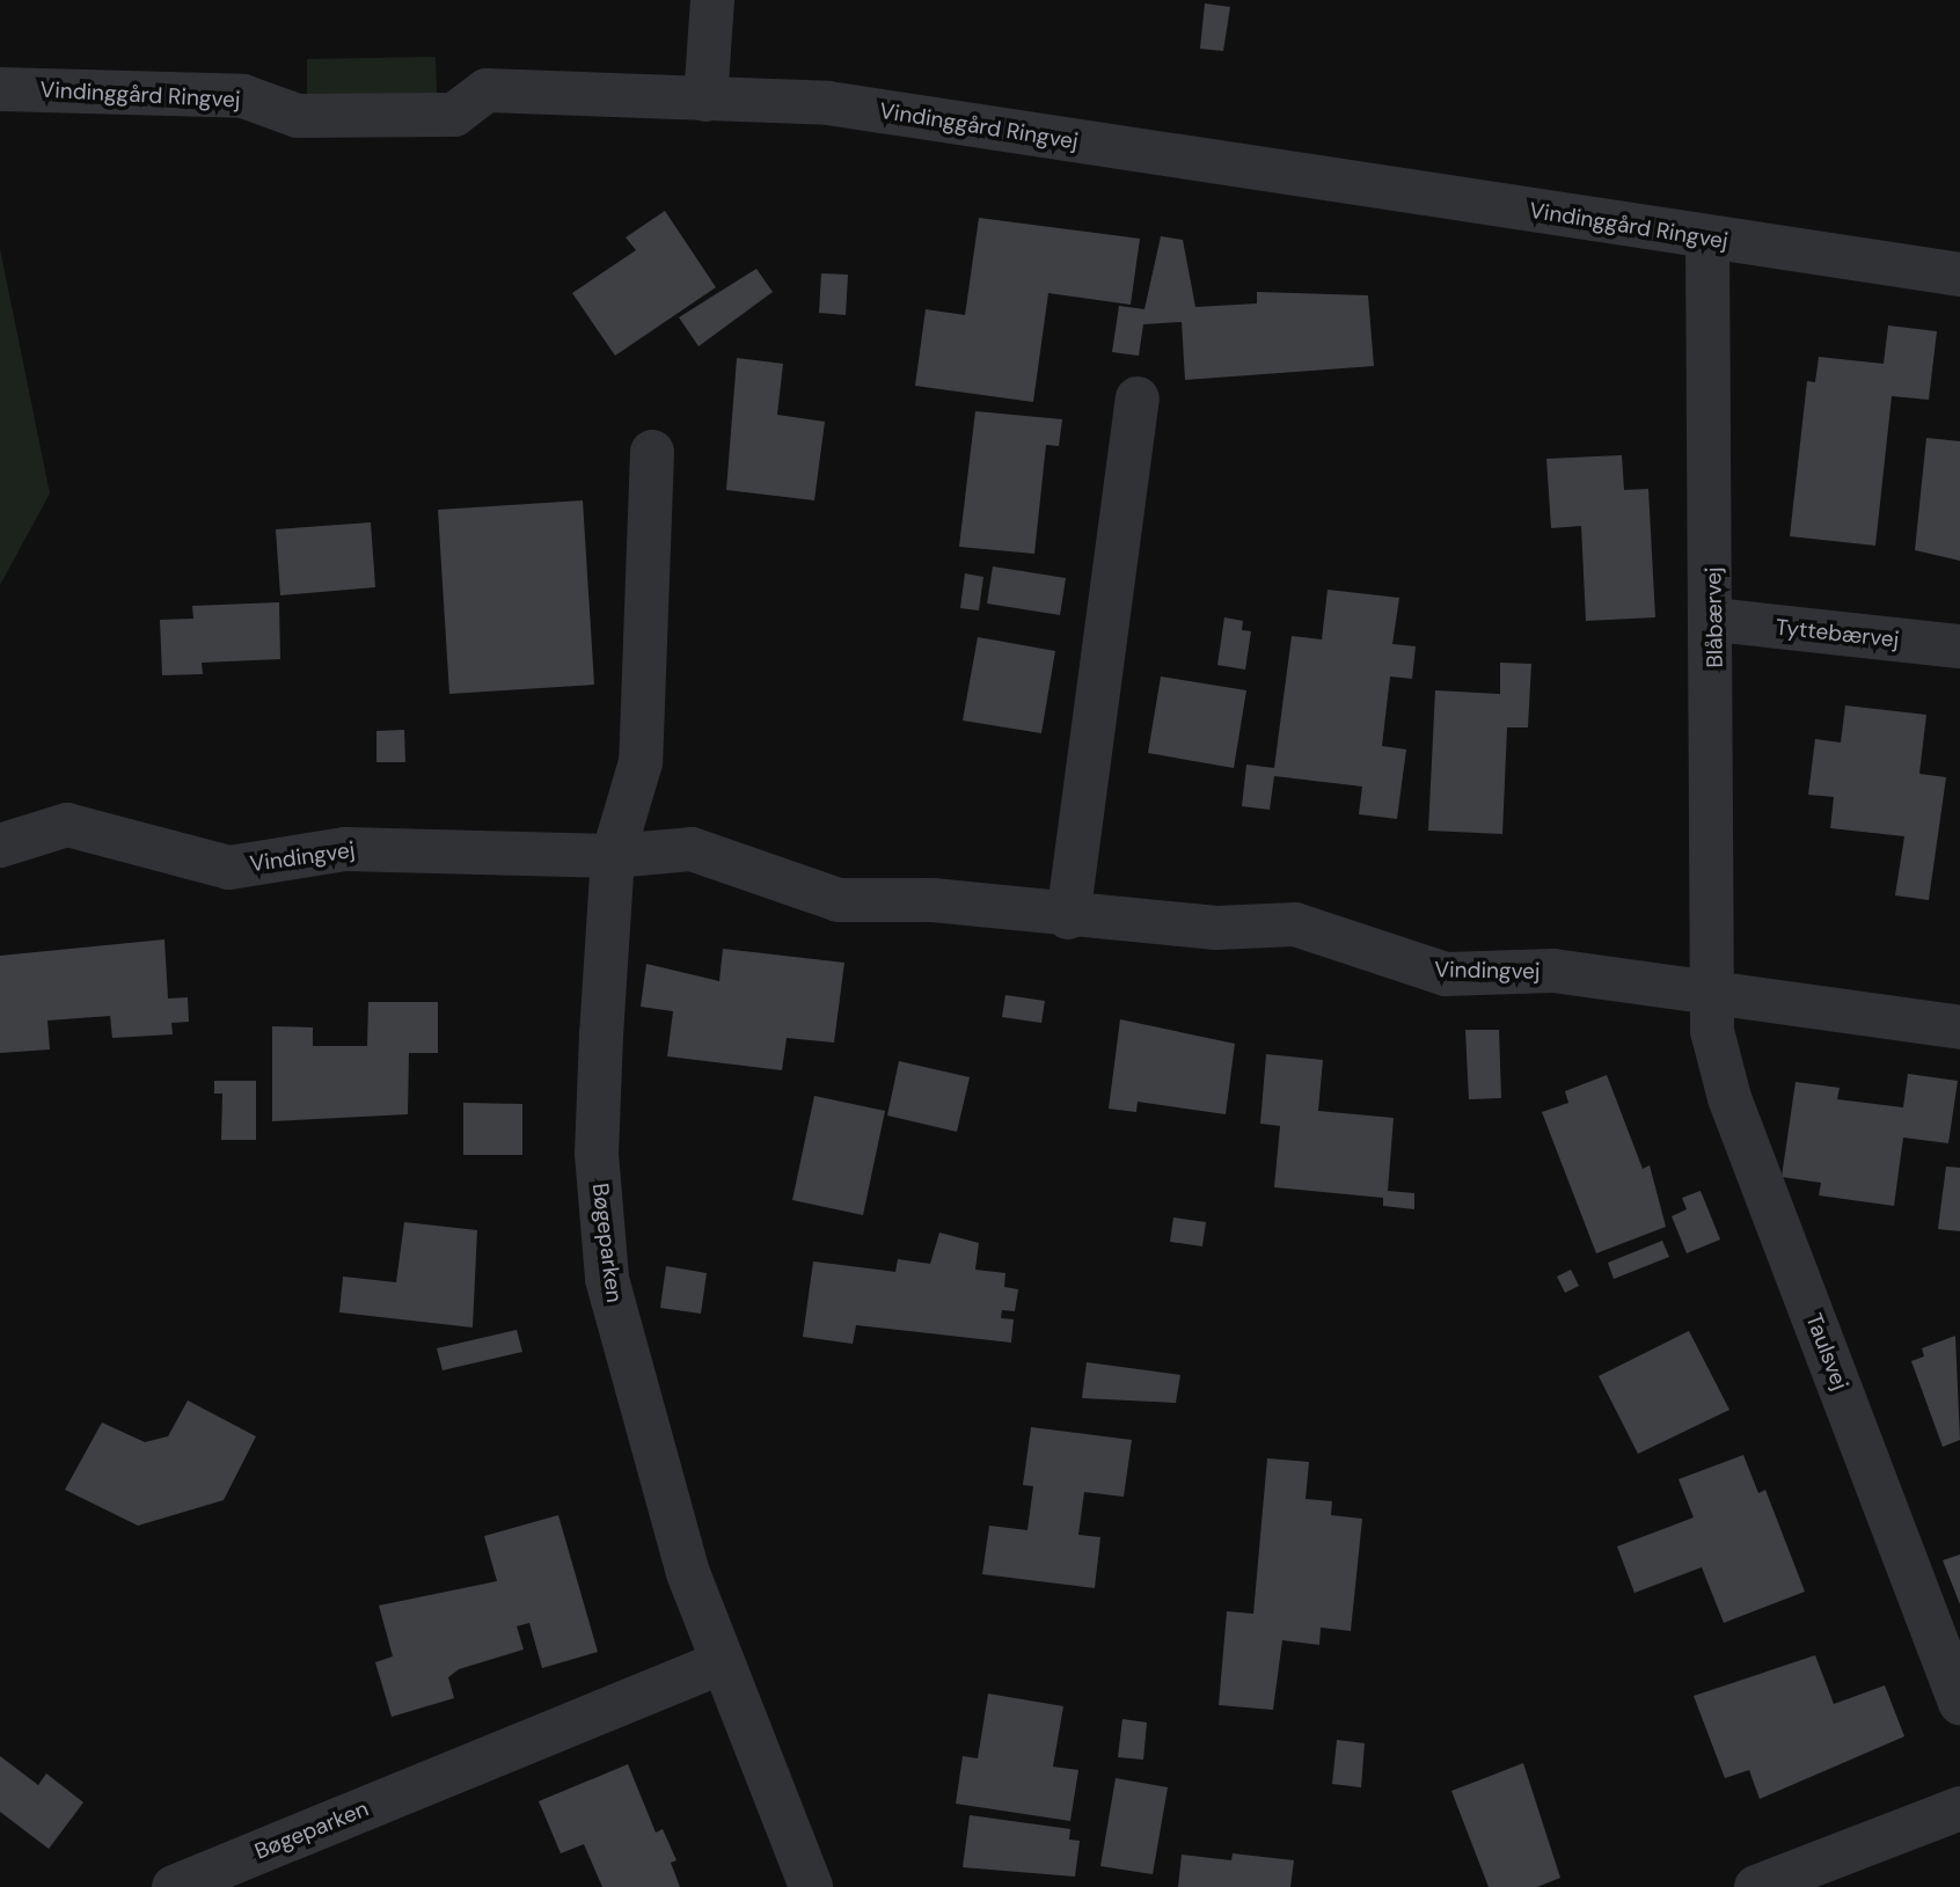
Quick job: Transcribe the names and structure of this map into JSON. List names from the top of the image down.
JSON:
{
  "streets": {
    "street": [
      "Vindinggård Ringvej",
      "Blåbærvej",
      "Tyttebærvej",
      "Vindingvej",
      "Bøgeparken",
      "Taulsvej"
    ]
  },
  "crossings": [
    ["Vindinggård Ringvej", "Blåbærvej"],
    ["Blåbærvej", "Tyttebærvej"],
    ["Blåbærvej", "Vindingvej"],
    ["Blåbærvej", "Taulsvej"],
    ["Vindingvej", "Bøgeparken"],
    ["Vindingvej", "Taulsvej"]
  ]
}
